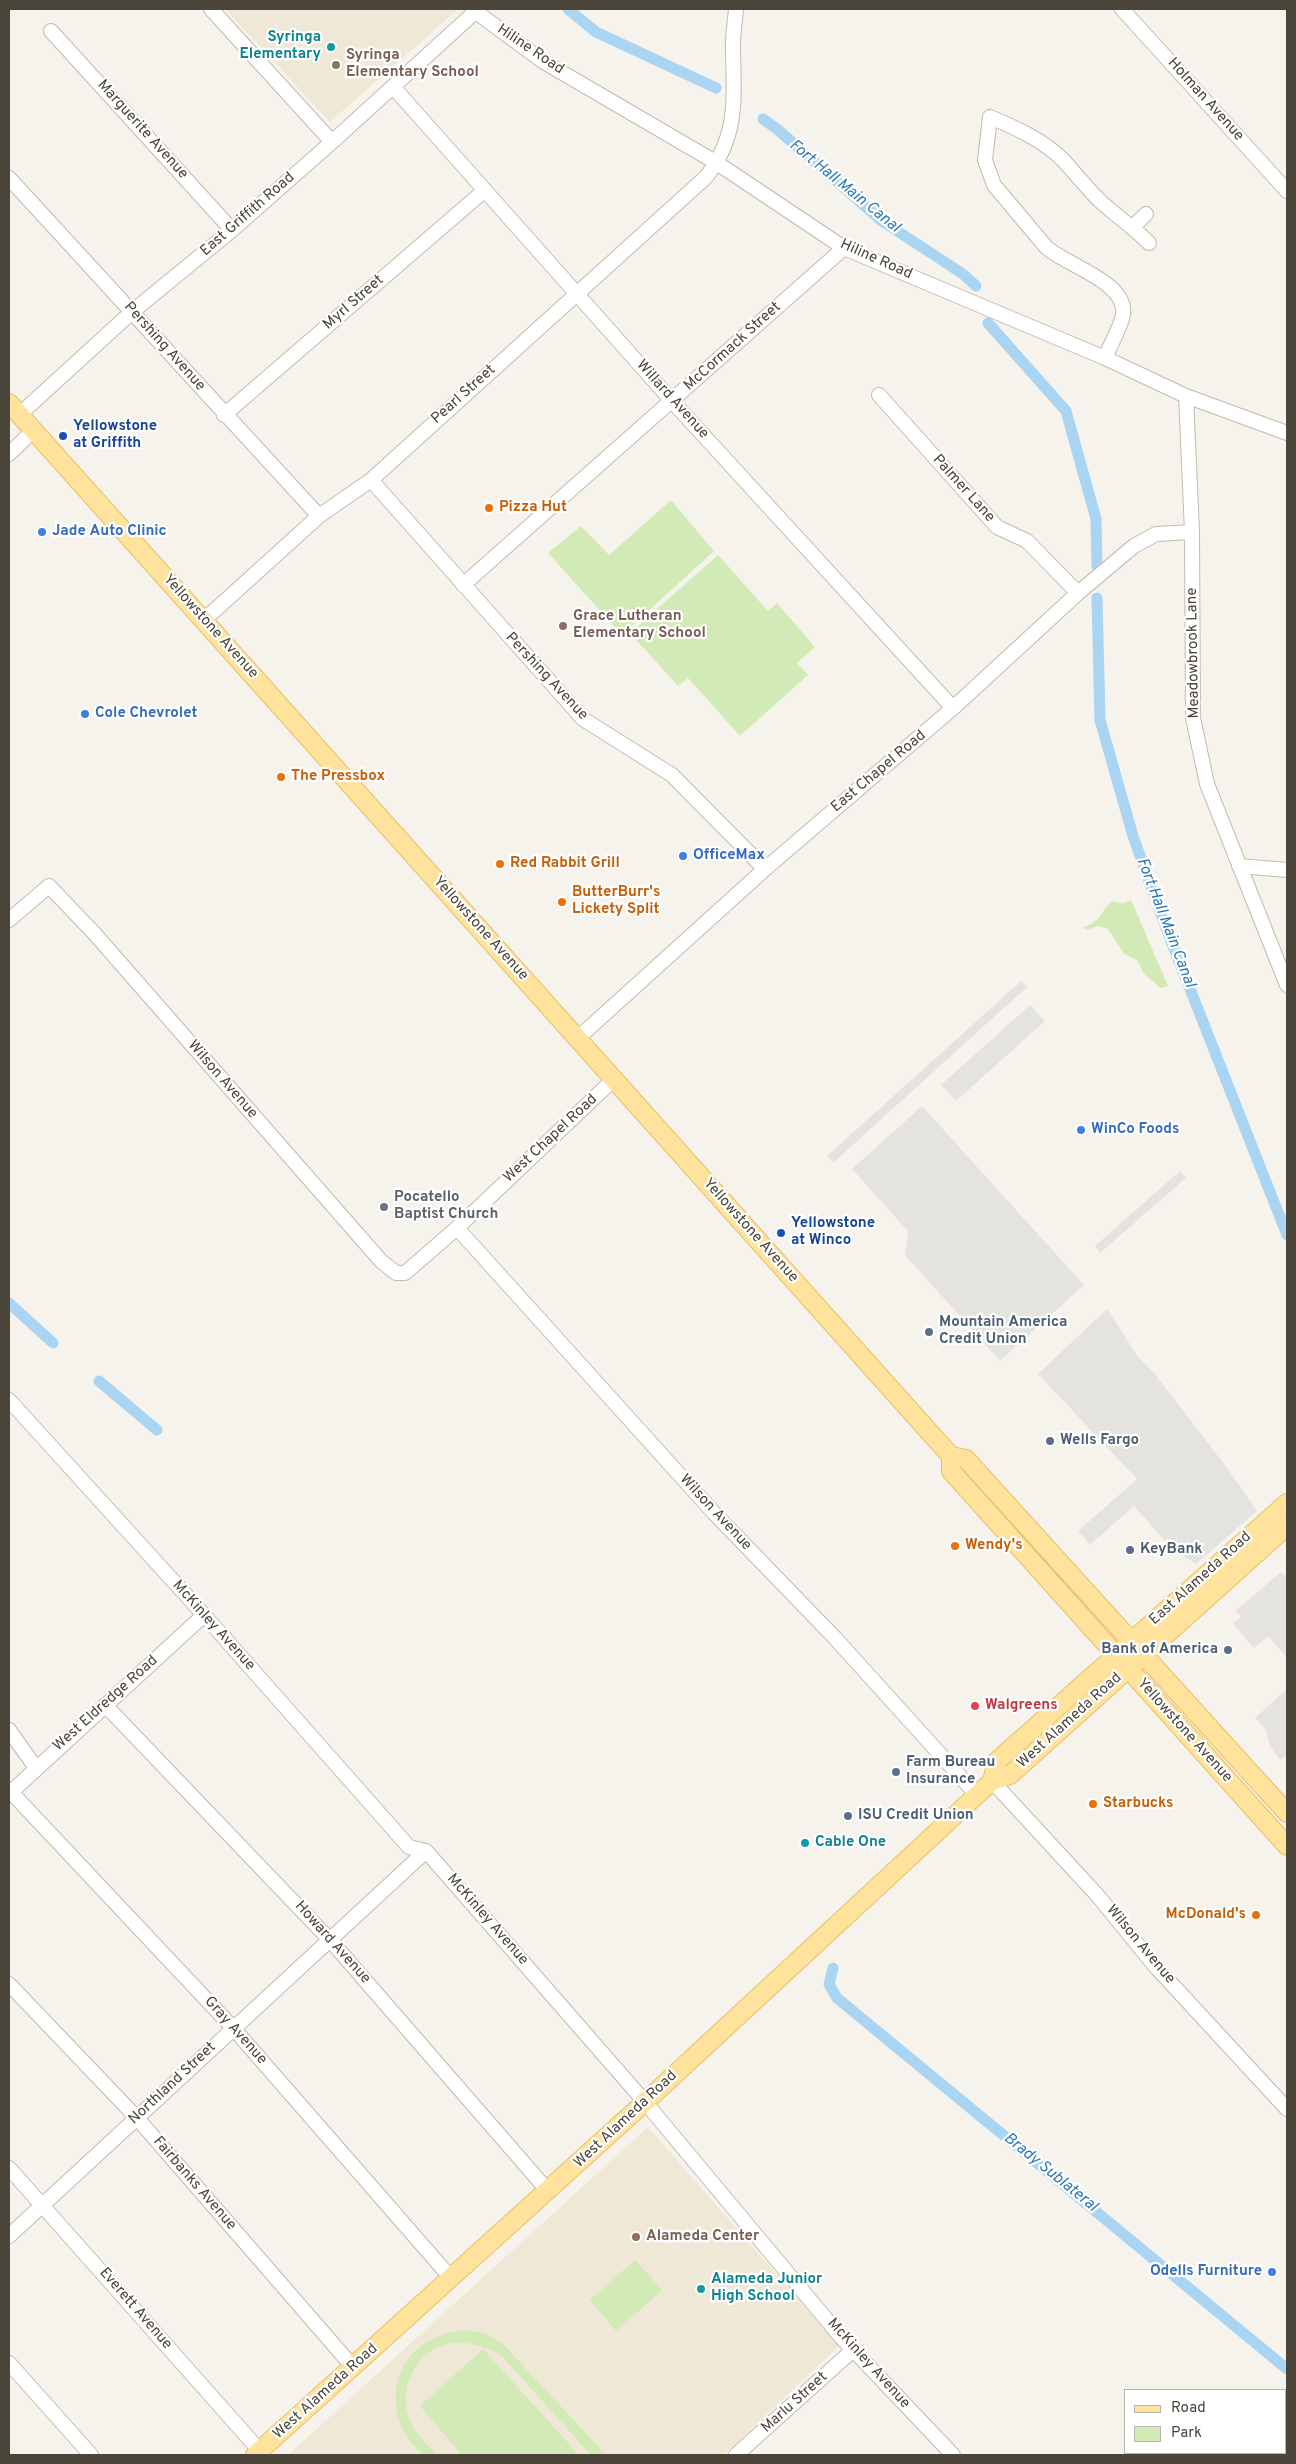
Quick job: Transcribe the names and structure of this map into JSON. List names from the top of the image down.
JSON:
{
  "streets": {
    "main road": ["Yellowstone Avenue", "East Alameda Road", "West Alameda Road"],
    "street": [
      "Hiline Road",
      "Holman Avenue",
      "Marguerite Avenue",
      "East Griffith Road",
      "Myrl Street",
      "Pershing Avenue",
      "McCormack Street",
      "Pearl Street",
      "Willard Avenue",
      "Palmer Lane",
      "Meadowbrook Lane",
      "East Chapel Road",
      "Wilson Avenue",
      "West Chapel Road",
      "McKinley Avenue",
      "West Eldredge Road",
      "Howard Avenue",
      "Gray Avenue",
      "Northland Street",
      "Fairbanks Avenue",
      "Everett Avenue",
      "Marlu Street"
    ]
  },
  "crossings": [
    ["Hiline Road", "East Griffith Road"],
    ["Hiline Road", "McCormack Street"],
    ["Hiline Road", "Pearl Street"],
    ["Hiline Road", "Meadowbrook Lane"],
    ["Marguerite Avenue", "East Griffith Road"],
    ["East Griffith Road", "Pershing Avenue"],
    ["East Griffith Road", "Willard Avenue"],
    ["East Griffith Road", "Yellowstone Avenue"],
    ["Myrl Street", "Pershing Avenue"],
    ["Myrl Street", "Willard Avenue"],
    ["Pershing Avenue", "McCormack Street"],
    ["Pershing Avenue", "Pearl Street"],
    ["Pershing Avenue", "East Chapel Road"],
    ["McCormack Street", "Willard Avenue"],
    ["Pearl Street", "Willard Avenue"],
    ["Pearl Street", "Yellowstone Avenue"],
    ["Willard Avenue", "East Chapel Road"],
    ["Palmer Lane", "East Chapel Road"],
    ["Yellowstone Avenue", "East Chapel Road"],
    ["Yellowstone Avenue", "West Chapel Road"],
    ["Yellowstone Avenue", "East Alameda Road"],
    ["Yellowstone Avenue", "West Alameda Road"],
    ["Meadowbrook Lane", "East Chapel Road"],
    ["Wilson Avenue", "West Chapel Road"],
    ["Wilson Avenue", "West Alameda Road"],
    ["East Alameda Road", "West Alameda Road"],
    ["McKinley Avenue", "West Eldredge Road"],
    ["McKinley Avenue", "West Alameda Road"],
    ["McKinley Avenue", "Northland Street"],
    ["McKinley Avenue", "Marlu Street"],
    ["West Eldredge Road", "Howard Avenue"],
    ["West Eldredge Road", "Gray Avenue"],
    ["West Alameda Road", "Howard Avenue"],
    ["West Alameda Road", "Gray Avenue"],
    ["West Alameda Road", "Fairbanks Avenue"],
    ["West Alameda Road", "Everett Avenue"],
    ["Howard Avenue", "Northland Street"],
    ["Gray Avenue", "Northland Street"],
    ["Northland Street", "Fairbanks Avenue"],
    ["Northland Street", "Everett Avenue"]
  ],
  "water": ["Fort Hall Main Canal", "Brady Sublateral"],
  "places": [
    "Syringa Elementary",
    "Syringa Elementary School",
    "Yellowstone at Griffith",
    "Pizza Hut",
    "Jade Auto Clinic",
    "Grace Lutheran Elementary School",
    "Cole Chevrolet",
    "The Pressbox",
    "OfficeMax",
    "Red Rabbit Grill",
    "ButterBurr's Lickety Split",
    "WinCo Foods",
    "Pocatello Baptist Church",
    "Yellowstone at Winco",
    "Mountain America Credit Union",
    "Wells Fargo",
    "Wendy's",
    "KeyBank",
    "Bank of America",
    "Walgreens",
    "Farm Bureau Insurance",
    "Starbucks",
    "ISU Credit Union",
    "Cable One",
    "McDonald's",
    "Alameda Center",
    "Odells Furniture",
    "Alameda Junior High School"
  ],
  "legend": ["Road", "Park"]
}
